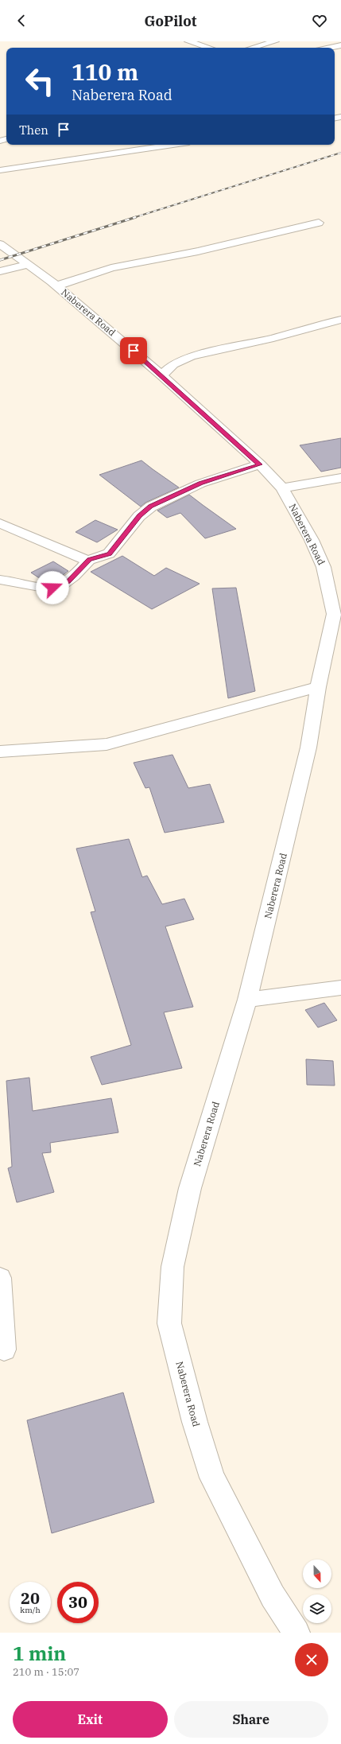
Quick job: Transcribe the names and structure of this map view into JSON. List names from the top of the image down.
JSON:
{
  "streets": {
    "street": ["Naberera Road"]
  },
  "north": "bottom",
  "page": {
    "header": "GoPilot",
    "turn": ["110 m", "Naberera Road"],
    "then": "Then",
    "speed": "20 km/h",
    "limit": "30",
    "heading": ["1 min", "210 m · 15:07"],
    "buttons": ["Exit", "Share"]
  }
}
